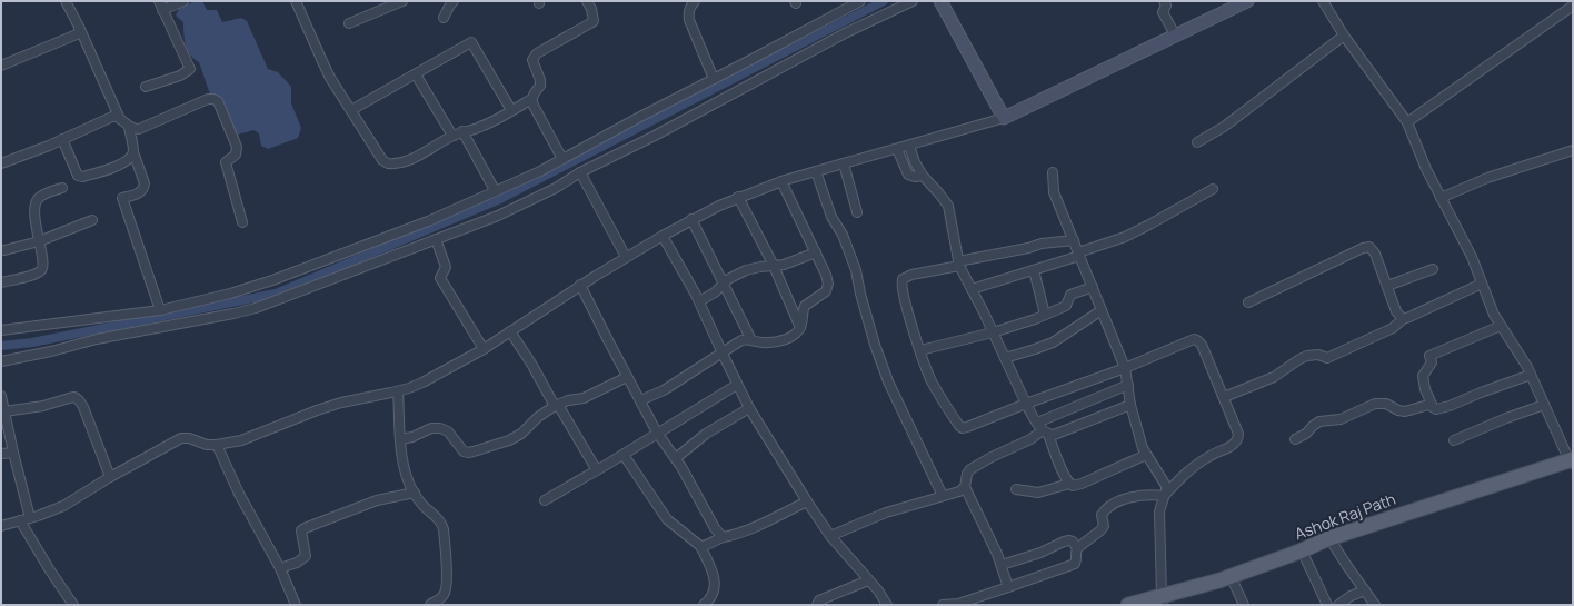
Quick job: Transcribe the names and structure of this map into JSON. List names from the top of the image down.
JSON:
{
  "streets": {
    "main road": ["Ashok Raj Path"]
  }
}
